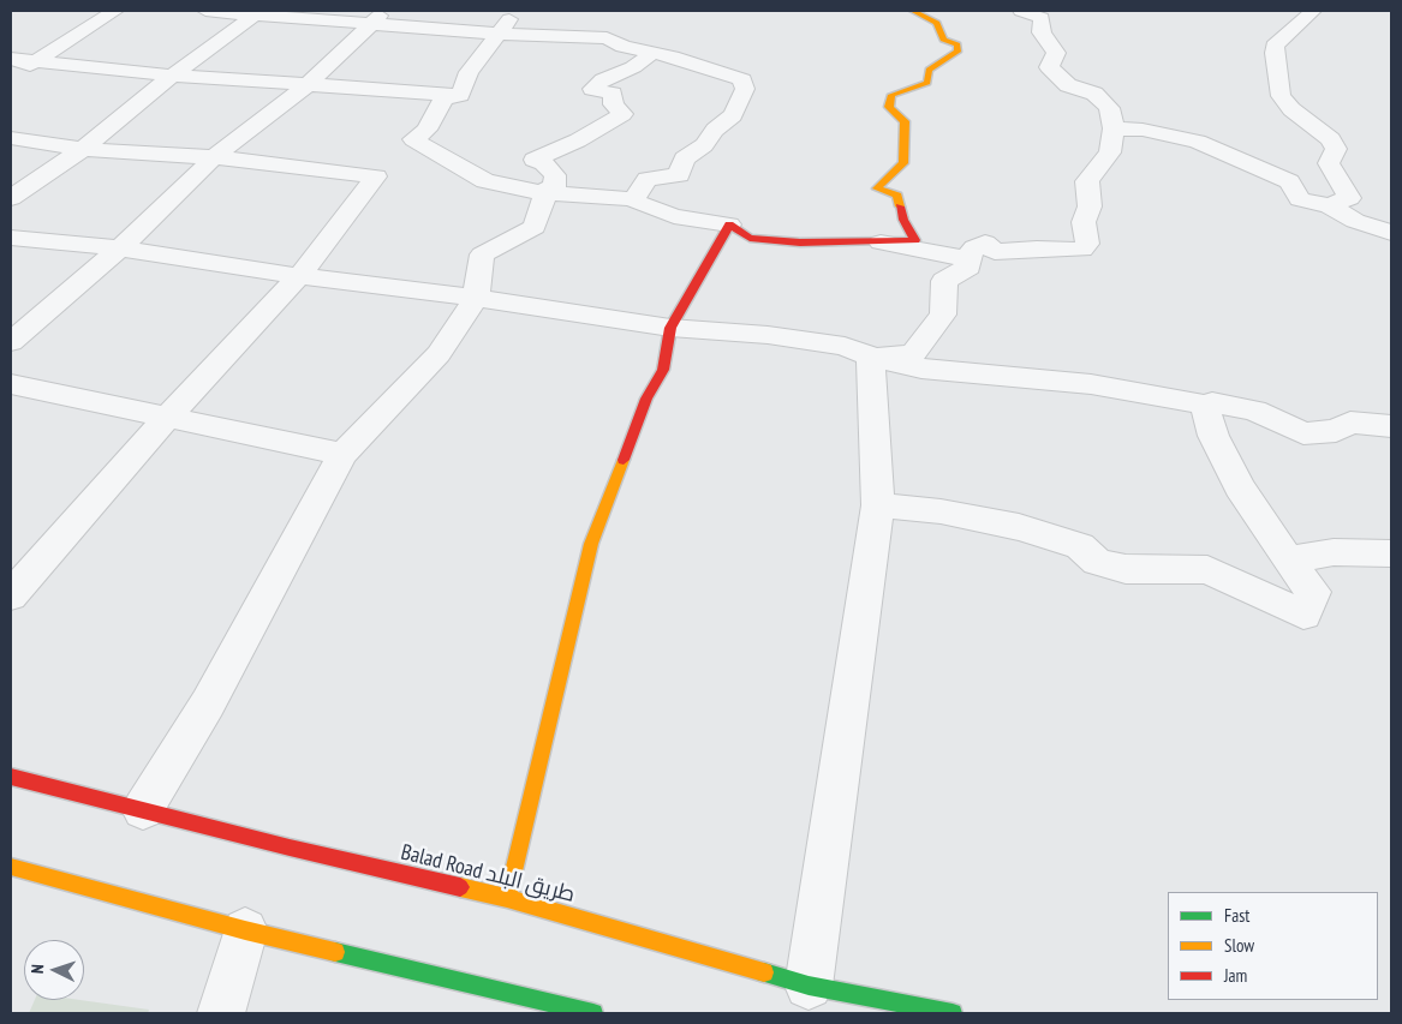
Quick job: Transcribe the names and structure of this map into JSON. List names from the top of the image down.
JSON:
{
  "streets": {
    "main road": ["Balad Road طريق البلد"]
  },
  "legend": ["Fast", "Slow", "Jam"],
  "north": "left"
}
